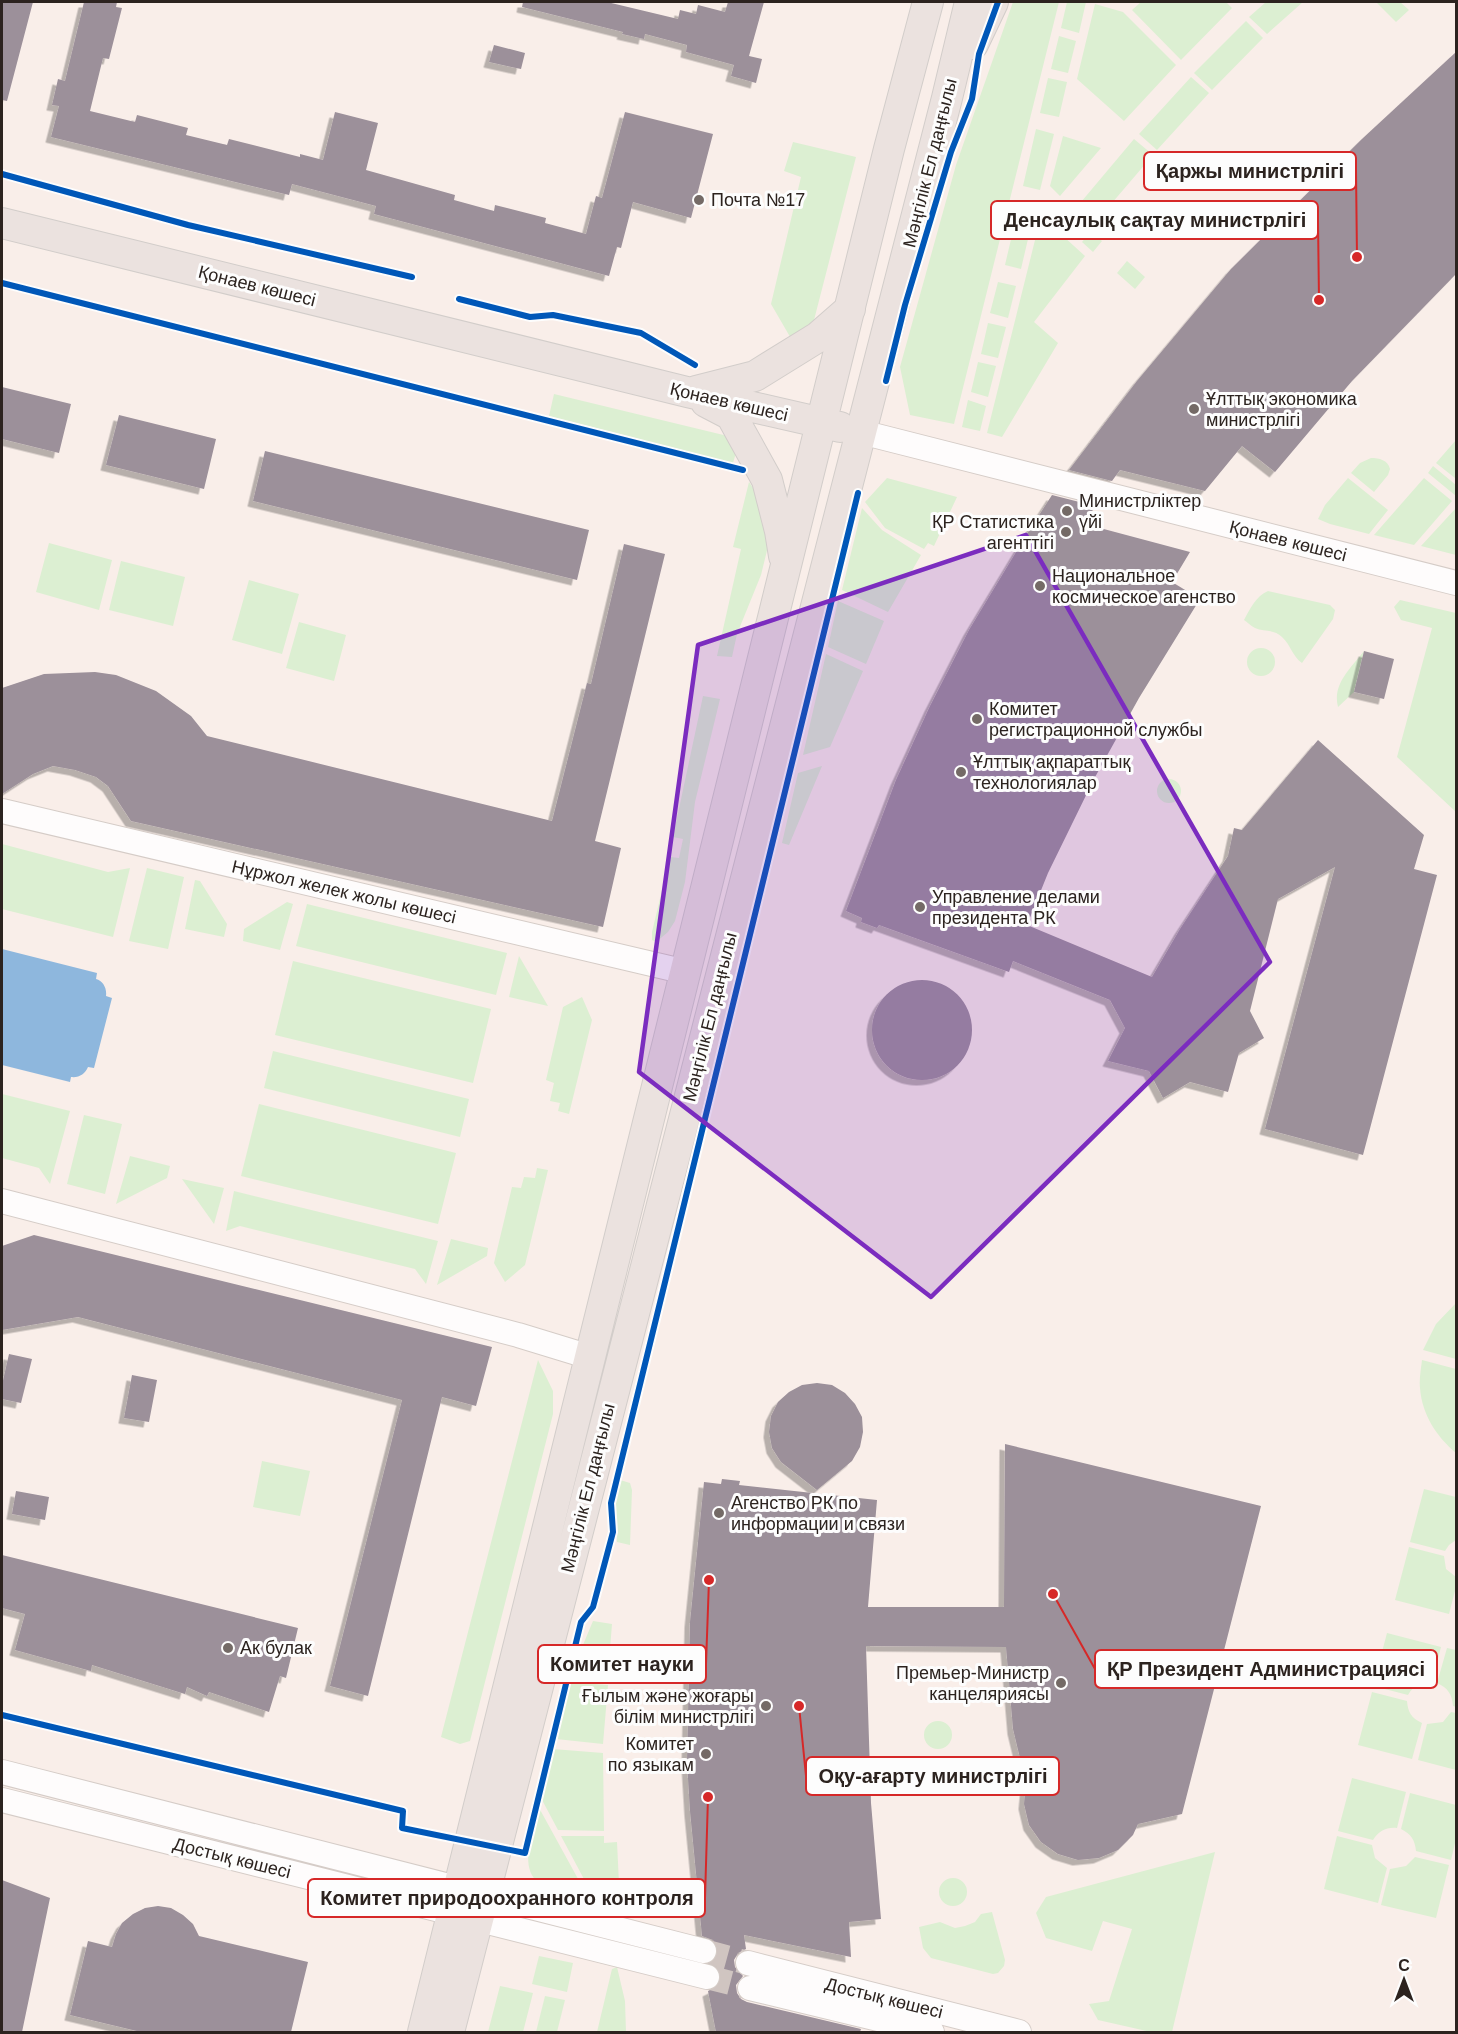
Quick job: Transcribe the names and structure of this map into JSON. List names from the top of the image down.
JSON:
{
  "streets": {
    "main road": ["Мәңгілік Ел даңғылы", "Қонаев көшесі"],
    "street": ["Нұржол желек жолы көшесі", "Достық көшесі"]
  },
  "crossings": [
    ["Мәңгілік Ел даңғылы", "Қонаев көшесі"],
    ["Мәңгілік Ел даңғылы", "Нұржол желек жолы көшесі"],
    ["Мәңгілік Ел даңғылы", "Достық көшесі"]
  ],
  "places": [
    "Почта №17",
    "Қаржы министрлігі",
    "Денсаулық сақтау министрлігі",
    "Ұлттық экономика министрлігі",
    "Министрліктер үйі",
    "ҚР Статистика агенттігі",
    "Национальное космическое агенство",
    "Комитет регистрационной службы",
    "Ұлттық ақпараттық технологиялар",
    "Управление делами президента РК",
    "Агенство РК по информации и связи",
    "Комитет науки",
    "ҚР Президент Администрациясі",
    "Ак булак",
    "Премьер-Министр канцеляриясы",
    "Ғылым және жоғары білім министрлігі",
    "Оқу-ағарту министрлігі",
    "Комитет по языкам",
    "Комитет природоохранного контроля"
  ],
  "north": "top"
}
